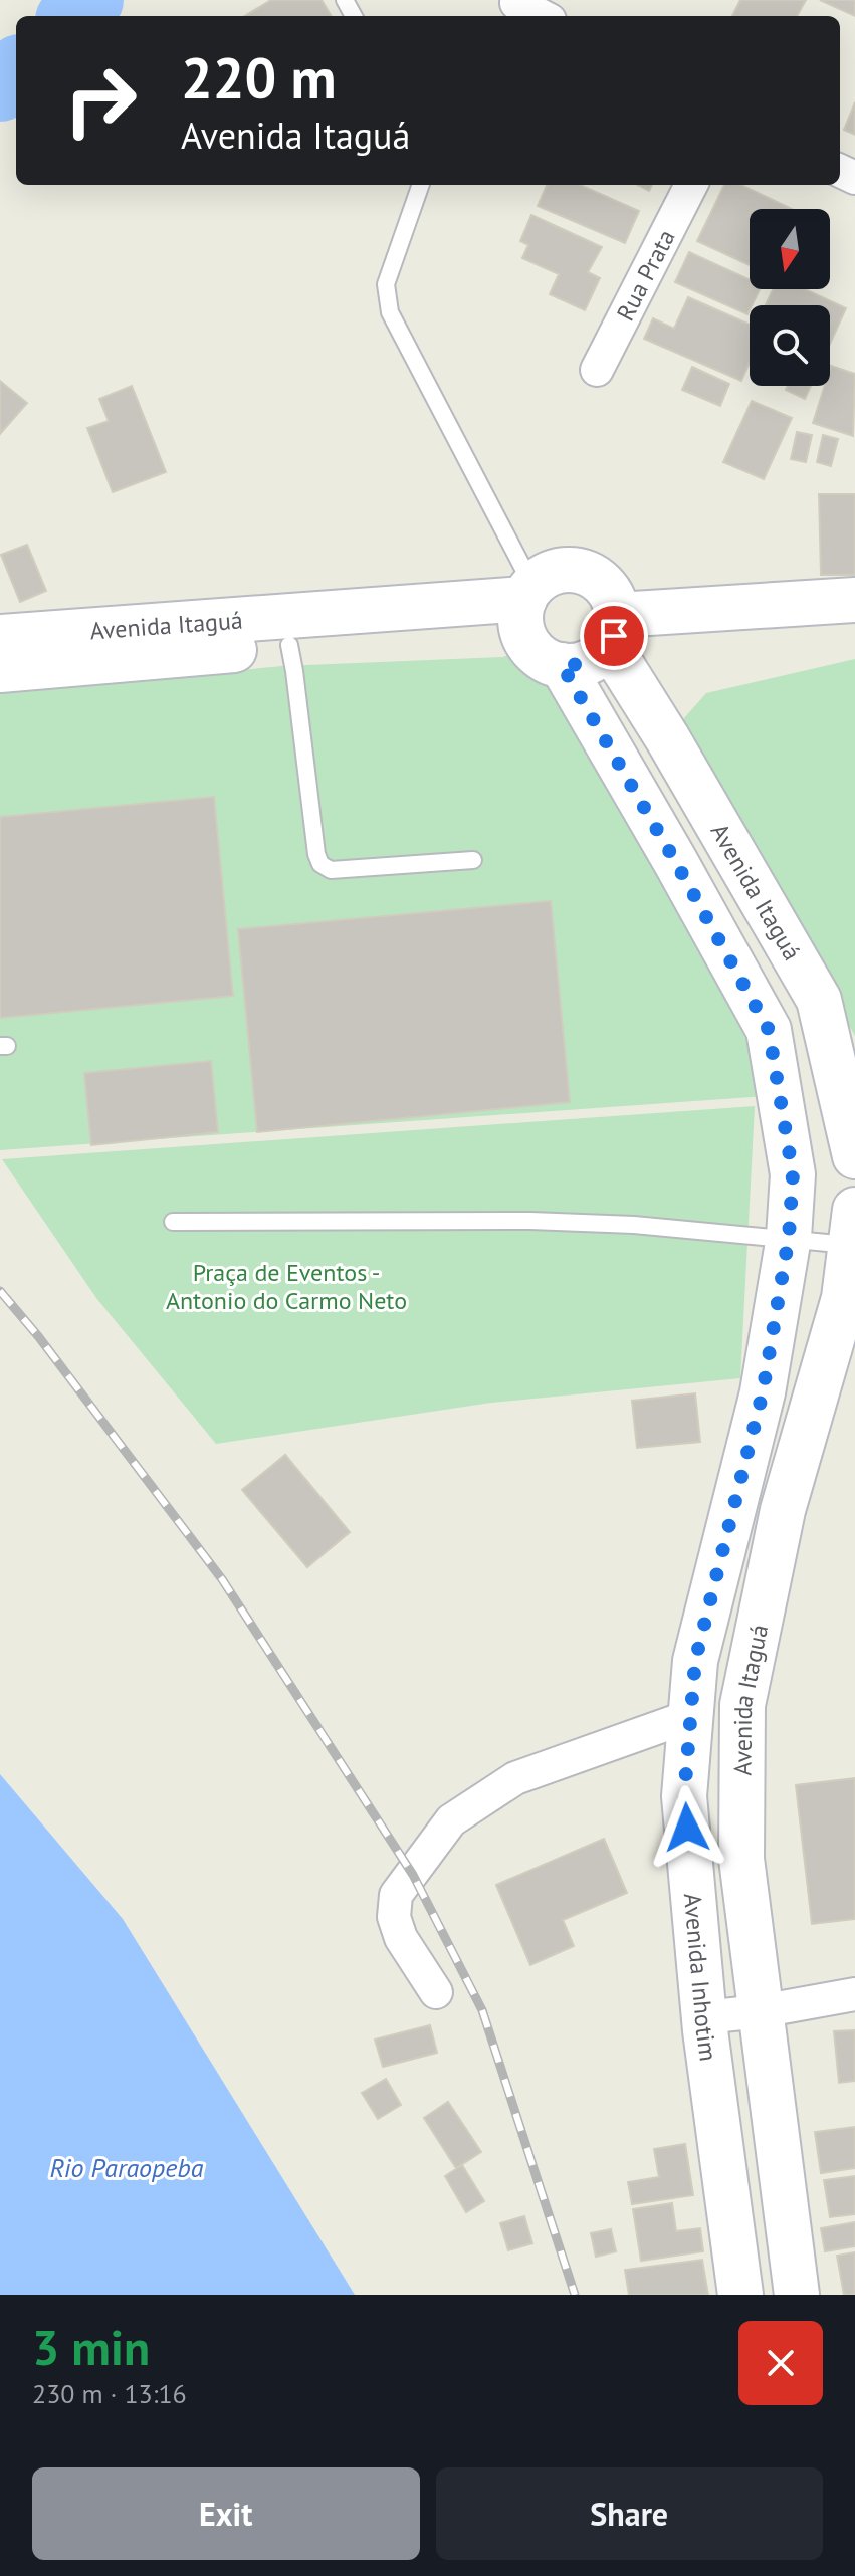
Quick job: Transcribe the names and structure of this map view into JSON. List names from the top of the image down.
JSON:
{
  "streets": {
    "main road": ["Avenida Itaguá", "Avenida Inhotim"],
    "street": ["Rua Prata"]
  },
  "crossings": [
    ["Avenida Itaguá", "Avenida Inhotim"]
  ],
  "water": ["Rio Paraopeba"],
  "parks": ["Praça de Eventos - Antonio do Carmo Neto"],
  "north": "bottom",
  "page": {
    "turn": ["220 m", "Avenida Itaguá"],
    "heading": ["3 min", "230 m · 13:16"],
    "buttons": ["Exit", "Share"]
  }
}
